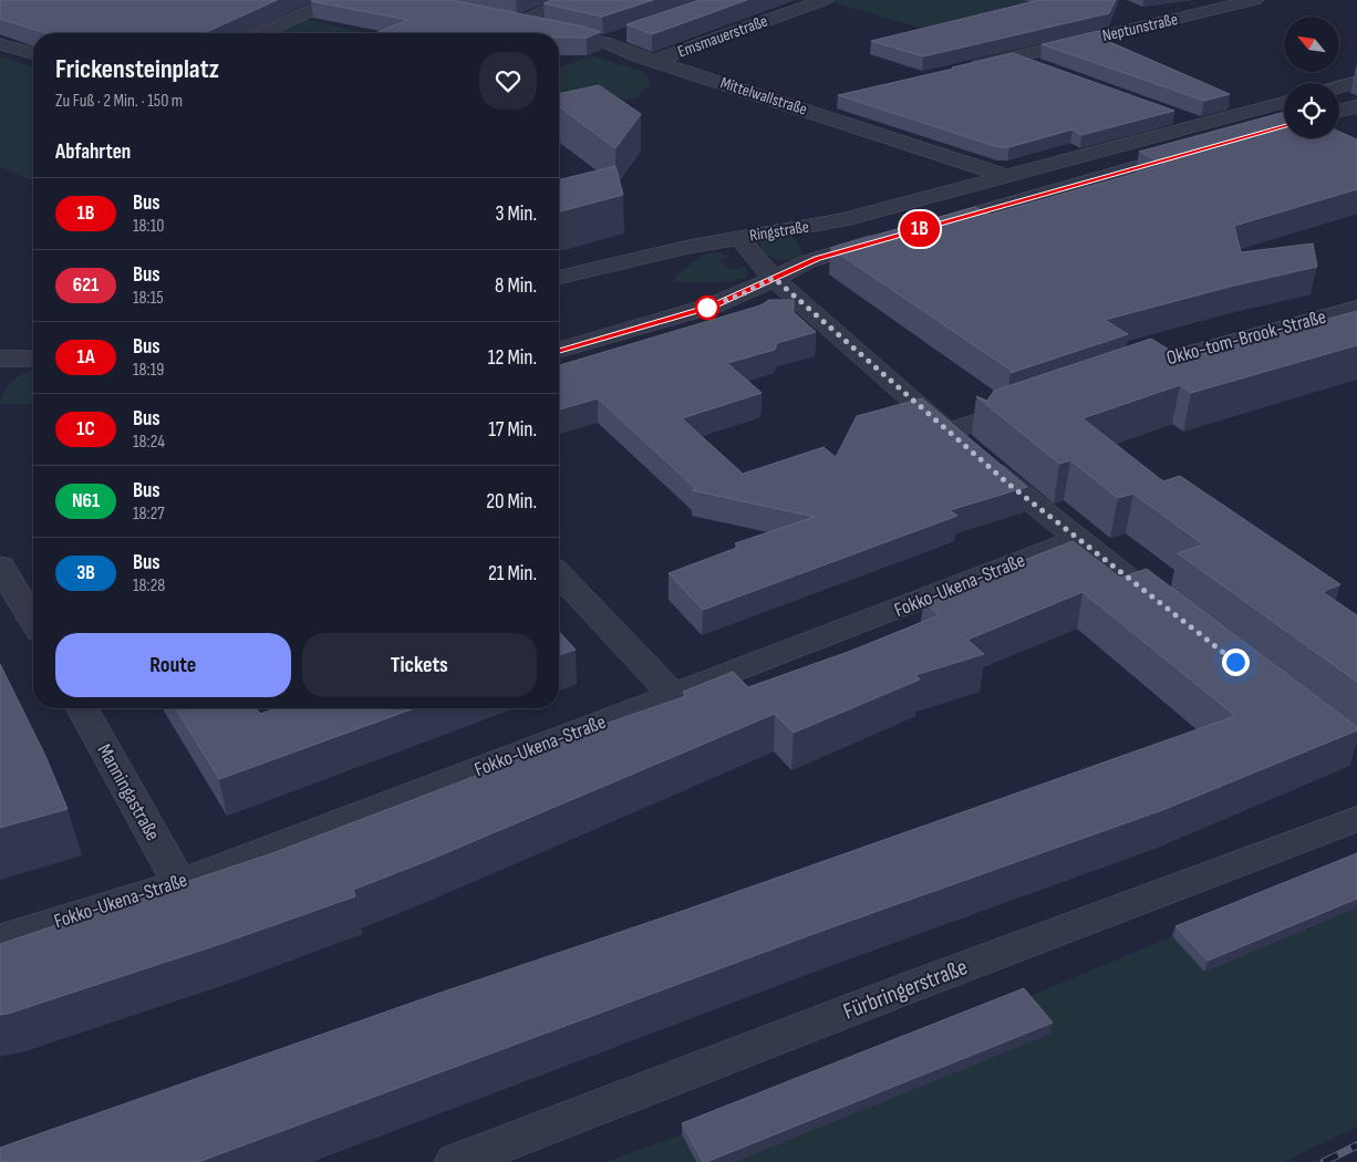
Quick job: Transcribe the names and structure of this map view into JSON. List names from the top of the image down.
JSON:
{
  "streets": {
    "street": [
      "Neptunstraße",
      "Emsmauerstraße",
      "Mittelwallstraße",
      "Ringstraße",
      "Okko-tom-Brook-Straße",
      "Fokko-Ukena-Straße",
      "Manningastraße",
      "Fürbringerstraße"
    ]
  },
  "crossings": [
    ["Emsmauerstraße", "Mittelwallstraße"],
    ["Mittelwallstraße", "Ringstraße"],
    ["Fokko-Ukena-Straße", "Manningastraße"]
  ],
  "lines": ["bus line 1B"],
  "north": "top left",
  "page": {
    "on_map": "1B",
    "heading": [
      ["Frickensteinplatz", "Zu Fuß · 2 Min. · 150 m"],
      "Abfahrten"
    ],
    "list": [
      {
        "mark": "1B",
        "name": "Bus",
        "note": "18:10",
        "value": "3 Min."
      },
      {
        "mark": "621",
        "name": "Bus",
        "note": "18:15",
        "value": "8 Min."
      },
      {
        "mark": "1A",
        "name": "Bus",
        "note": "18:19",
        "value": "12 Min."
      },
      {
        "mark": "1C",
        "name": "Bus",
        "note": "18:24",
        "value": "17 Min."
      },
      {
        "mark": "N61",
        "name": "Bus",
        "note": "18:27",
        "value": "20 Min."
      },
      {
        "mark": "3B",
        "name": "Bus",
        "note": "18:28",
        "value": "21 Min."
      }
    ],
    "buttons": ["Route", "Tickets"]
  }
}
